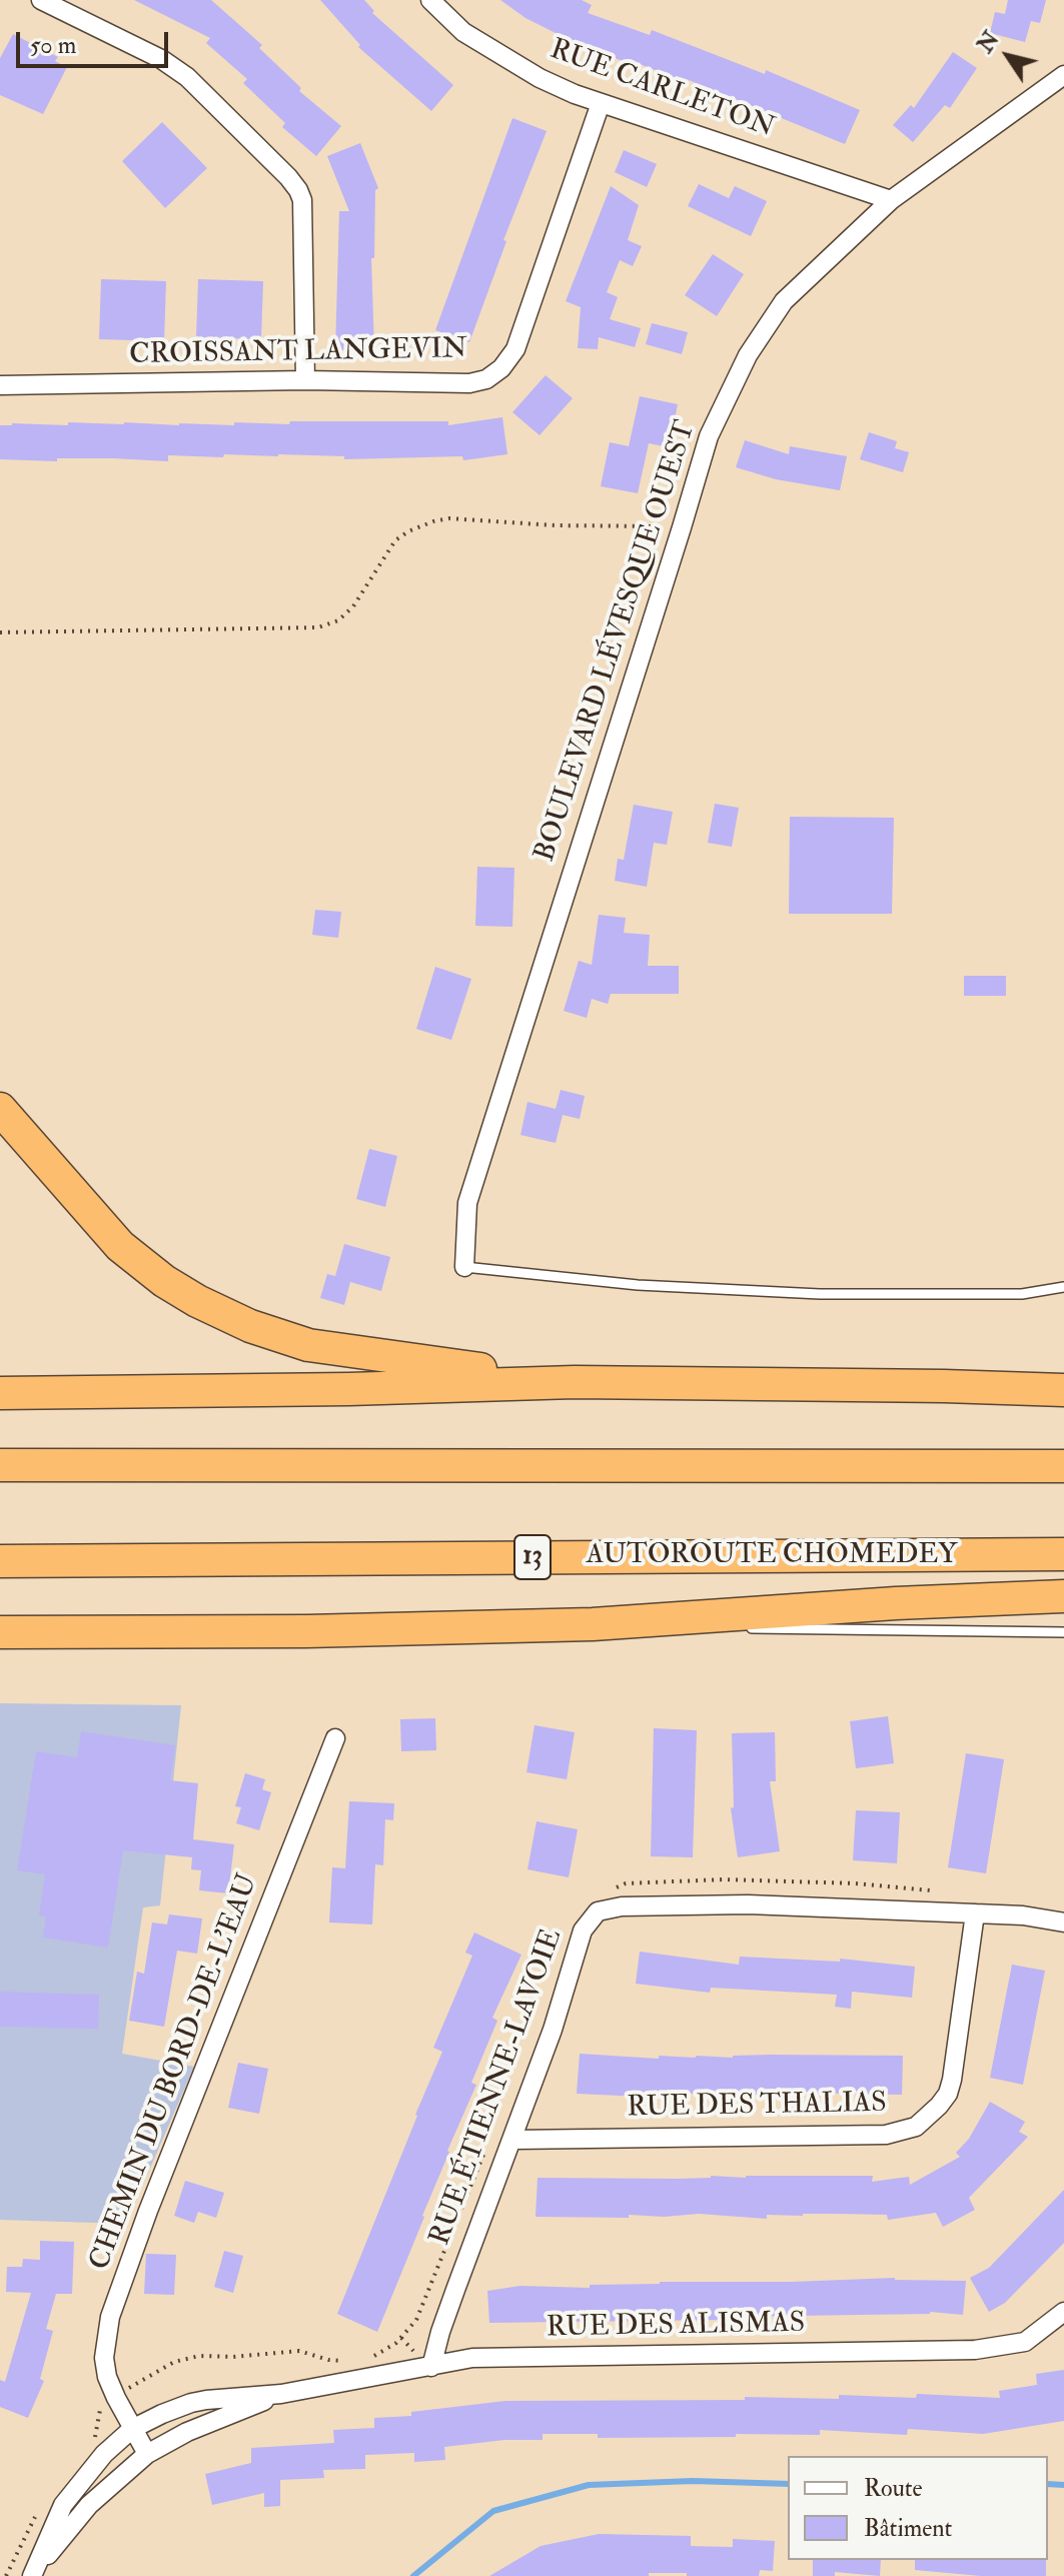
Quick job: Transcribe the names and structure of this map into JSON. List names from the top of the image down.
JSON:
{
  "streets": {
    "highway": ["AUTOROUTE CHOMEDEY", "13"],
    "street": [
      "RUE CARLETON",
      "CROISSANT LANGEVIN",
      "BOULEVARD LÉVESQUE OUEST",
      "CHEMIN DU BORD-DE-L'EAU",
      "RUE ÉTIENNE-LAVOIE",
      "RUE DES THALIAS",
      "RUE DES ALISMAS"
    ]
  },
  "crossings": [
    ["RUE CARLETON", "CROISSANT LANGEVIN"],
    ["RUE CARLETON", "BOULEVARD LÉVESQUE OUEST"],
    ["CHEMIN DU BORD-DE-L'EAU", "RUE DES ALISMAS"],
    ["RUE ÉTIENNE-LAVOIE", "RUE DES THALIAS"],
    ["RUE ÉTIENNE-LAVOIE", "RUE DES ALISMAS"]
  ],
  "legend": ["Route", "Bâtiment"],
  "scale_bar": "50 m",
  "north": "top left"
}
